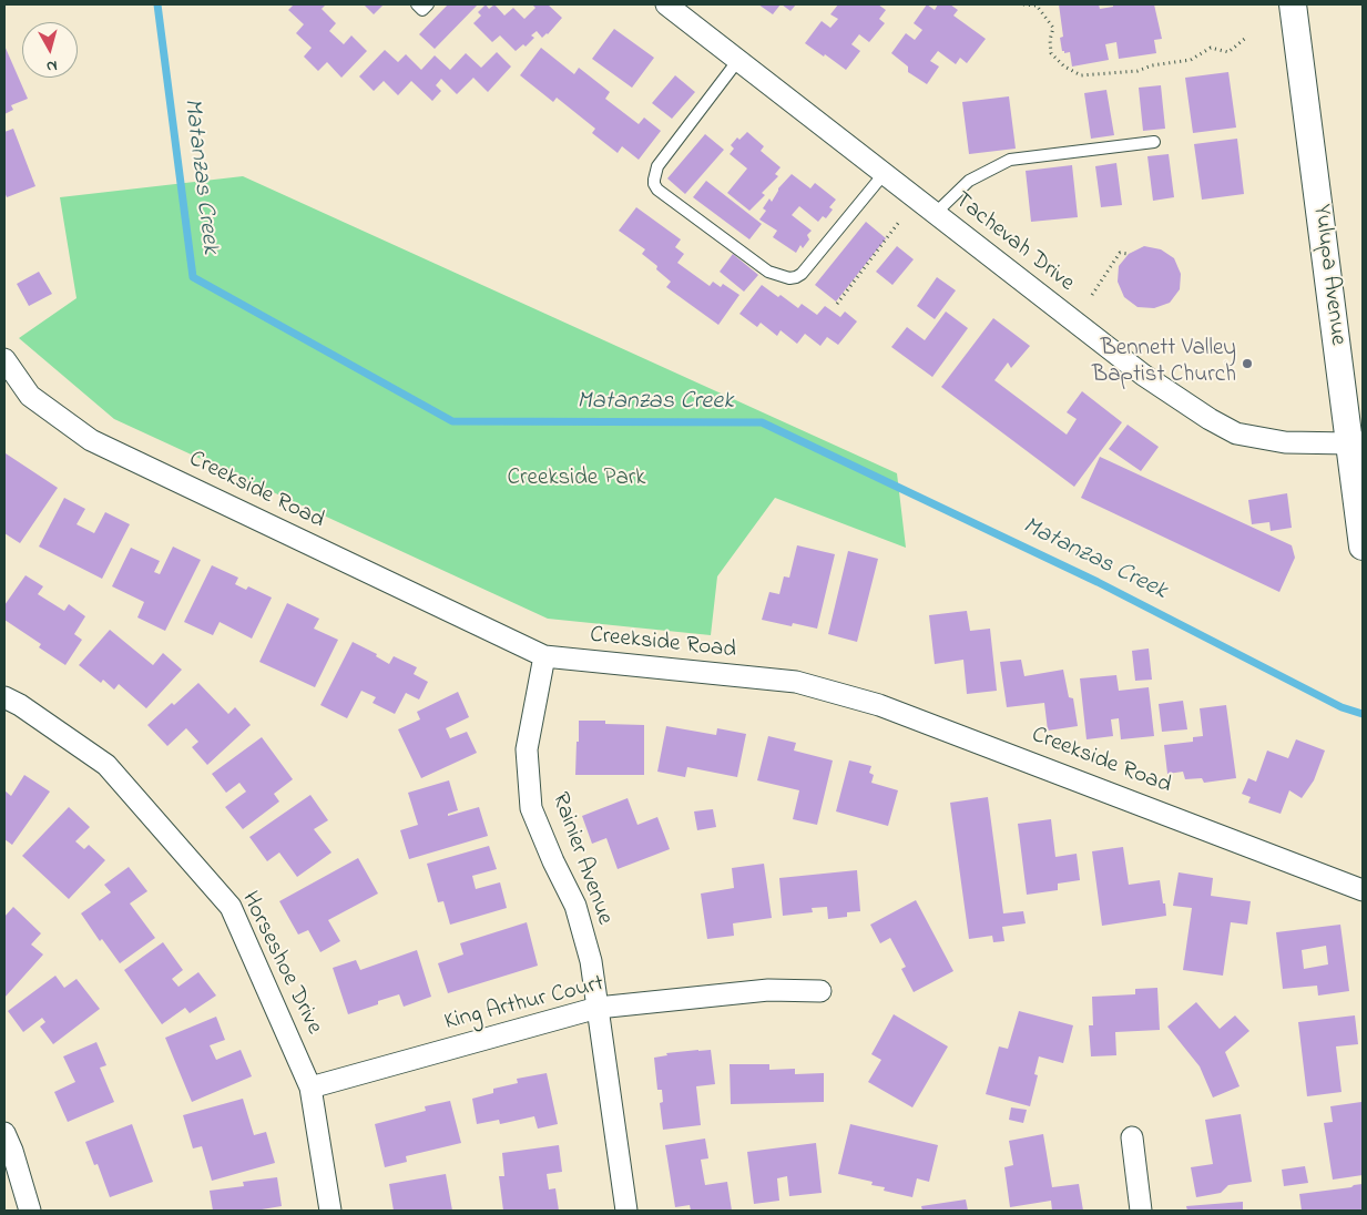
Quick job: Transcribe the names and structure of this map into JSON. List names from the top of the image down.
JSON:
{
  "streets": {
    "street": [
      "Tachevah Drive",
      "Yulupa Avenue",
      "Creekside Road",
      "Rainier Avenue",
      "Horseshoe Drive",
      "King Arthur Court"
    ]
  },
  "crossings": [
    ["Tachevah Drive", "Yulupa Avenue"],
    ["Creekside Road", "Rainier Avenue"],
    ["Rainier Avenue", "King Arthur Court"],
    ["Horseshoe Drive", "King Arthur Court"]
  ],
  "water": ["Matanzas Creek"],
  "parks": ["Creekside Park"],
  "places": ["Bennett Valley Baptist Church"],
  "north": "bottom"
}
